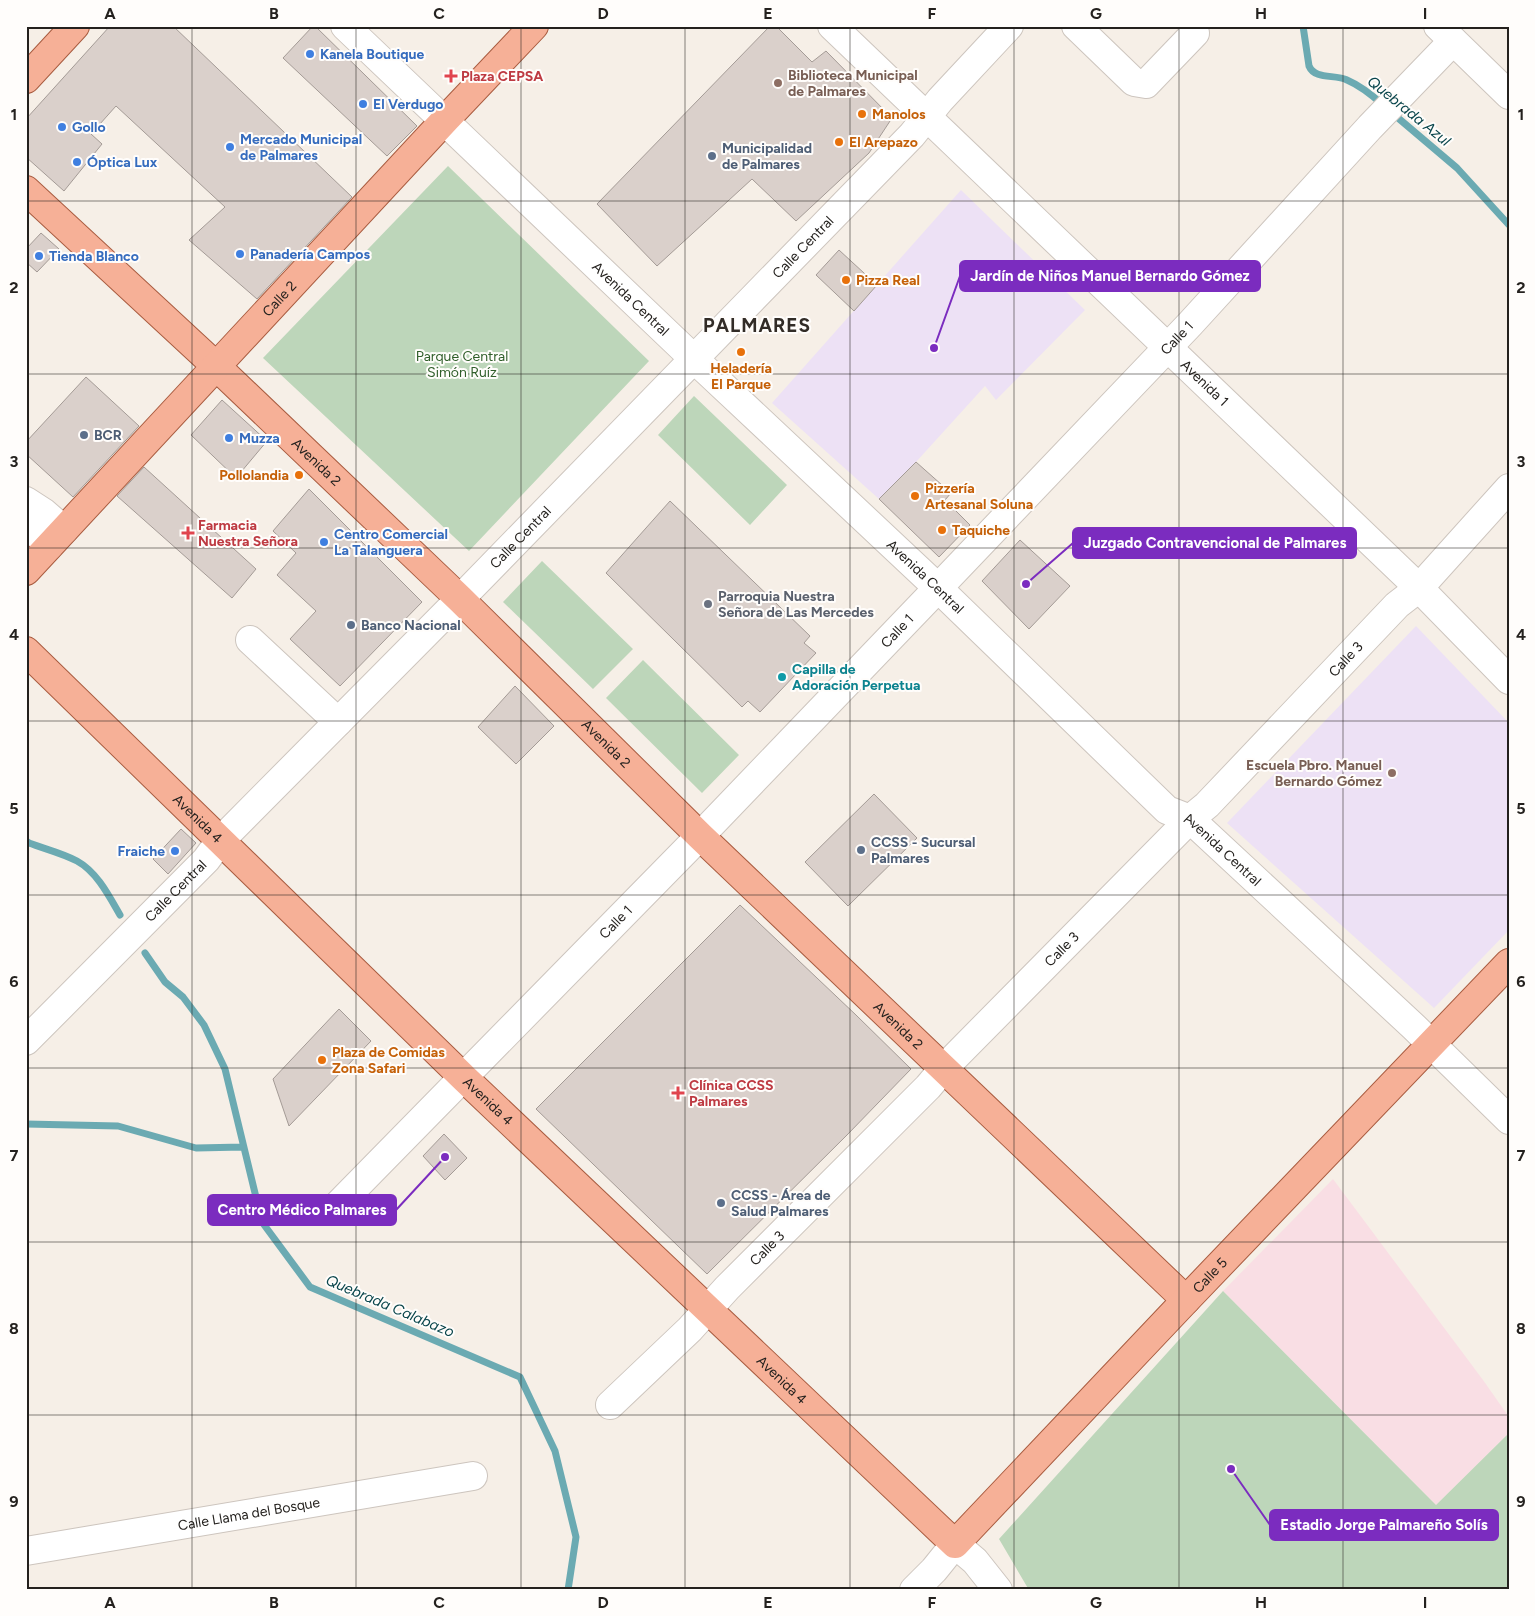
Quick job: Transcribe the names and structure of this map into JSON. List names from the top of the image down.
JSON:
{
  "streets": {
    "main road": [
      "Calle 2",
      "Avenida 2",
      "Avenida 4",
      "Calle 5"
    ],
    "street": [
      "Calle Central",
      "Avenida Central",
      "Calle 1",
      "Avenida 1",
      "Calle 3",
      "Calle Llama del Bosque"
    ]
  },
  "crossings": [
    ["Calle Central", "Avenida Central"],
    ["Calle Central", "Avenida 1"],
    ["Calle Central", "Avenida 2"],
    ["Calle Central", "Avenida 4"],
    ["Avenida Central", "Calle 2"],
    ["Avenida Central", "Calle 1"],
    ["Avenida Central", "Calle 3"],
    ["Avenida Central", "Calle 5"],
    ["Calle 2", "Avenida 2"],
    ["Calle 1", "Avenida 1"],
    ["Calle 1", "Avenida 2"],
    ["Calle 1", "Avenida 4"],
    ["Avenida 1", "Calle 3"],
    ["Avenida 2", "Calle 3"],
    ["Avenida 2", "Calle 5"],
    ["Calle 3", "Avenida 4"],
    ["Avenida 4", "Calle 5"]
  ],
  "districts": ["PALMARES"],
  "water": ["Quebrada Azul", "Quebrada Calabazo"],
  "parks": ["Parque Central Simón Ruíz"],
  "places": {
    "other": [
      "Kanela Boutique",
      "Biblioteca Municipal de Palmares",
      "El Verdugo",
      "Manolos",
      "Gollo",
      "El Arepazo",
      "Mercado Municipal de Palmares",
      "Municipalidad de Palmares",
      "Óptica Lux",
      "Panadería Campos",
      "Tienda Blanco",
      "Pizza Real",
      "Jardín de Niños Manuel Bernardo Gómez",
      "Heladería El Parque",
      "BCR",
      "Muzza",
      "Pollolandia",
      "Pizzería Artesanal Soluna",
      "Taquiche",
      "Centro Comercial La Talanguera",
      "Juzgado Contravencional de Palmares",
      "Parroquia Nuestra Señora de Las Mercedes",
      "Banco Nacional",
      "Capilla de Adoración Perpetua",
      "Escuela Pbro. Manuel Bernardo Gómez",
      "CCSS - Sucursal Palmares",
      "Fraiche",
      "Plaza de Comidas Zona Safari",
      "Centro Médico Palmares",
      "CCSS - Área de Salud Palmares",
      "Estadio Jorge Palmareño Solís"
    ],
    "health": ["Plaza CEPSA", "Farmacia Nuestra Señora", "Clínica CCSS Palmares"]
  },
  "grid": {
    "columns": [
      "A",
      "B",
      "C",
      "D",
      "E",
      "F",
      "G",
      "H",
      "I"
    ],
    "rows": [
      "1",
      "2",
      "3",
      "4",
      "5",
      "6",
      "7",
      "8",
      "9"
    ]
  }
}
